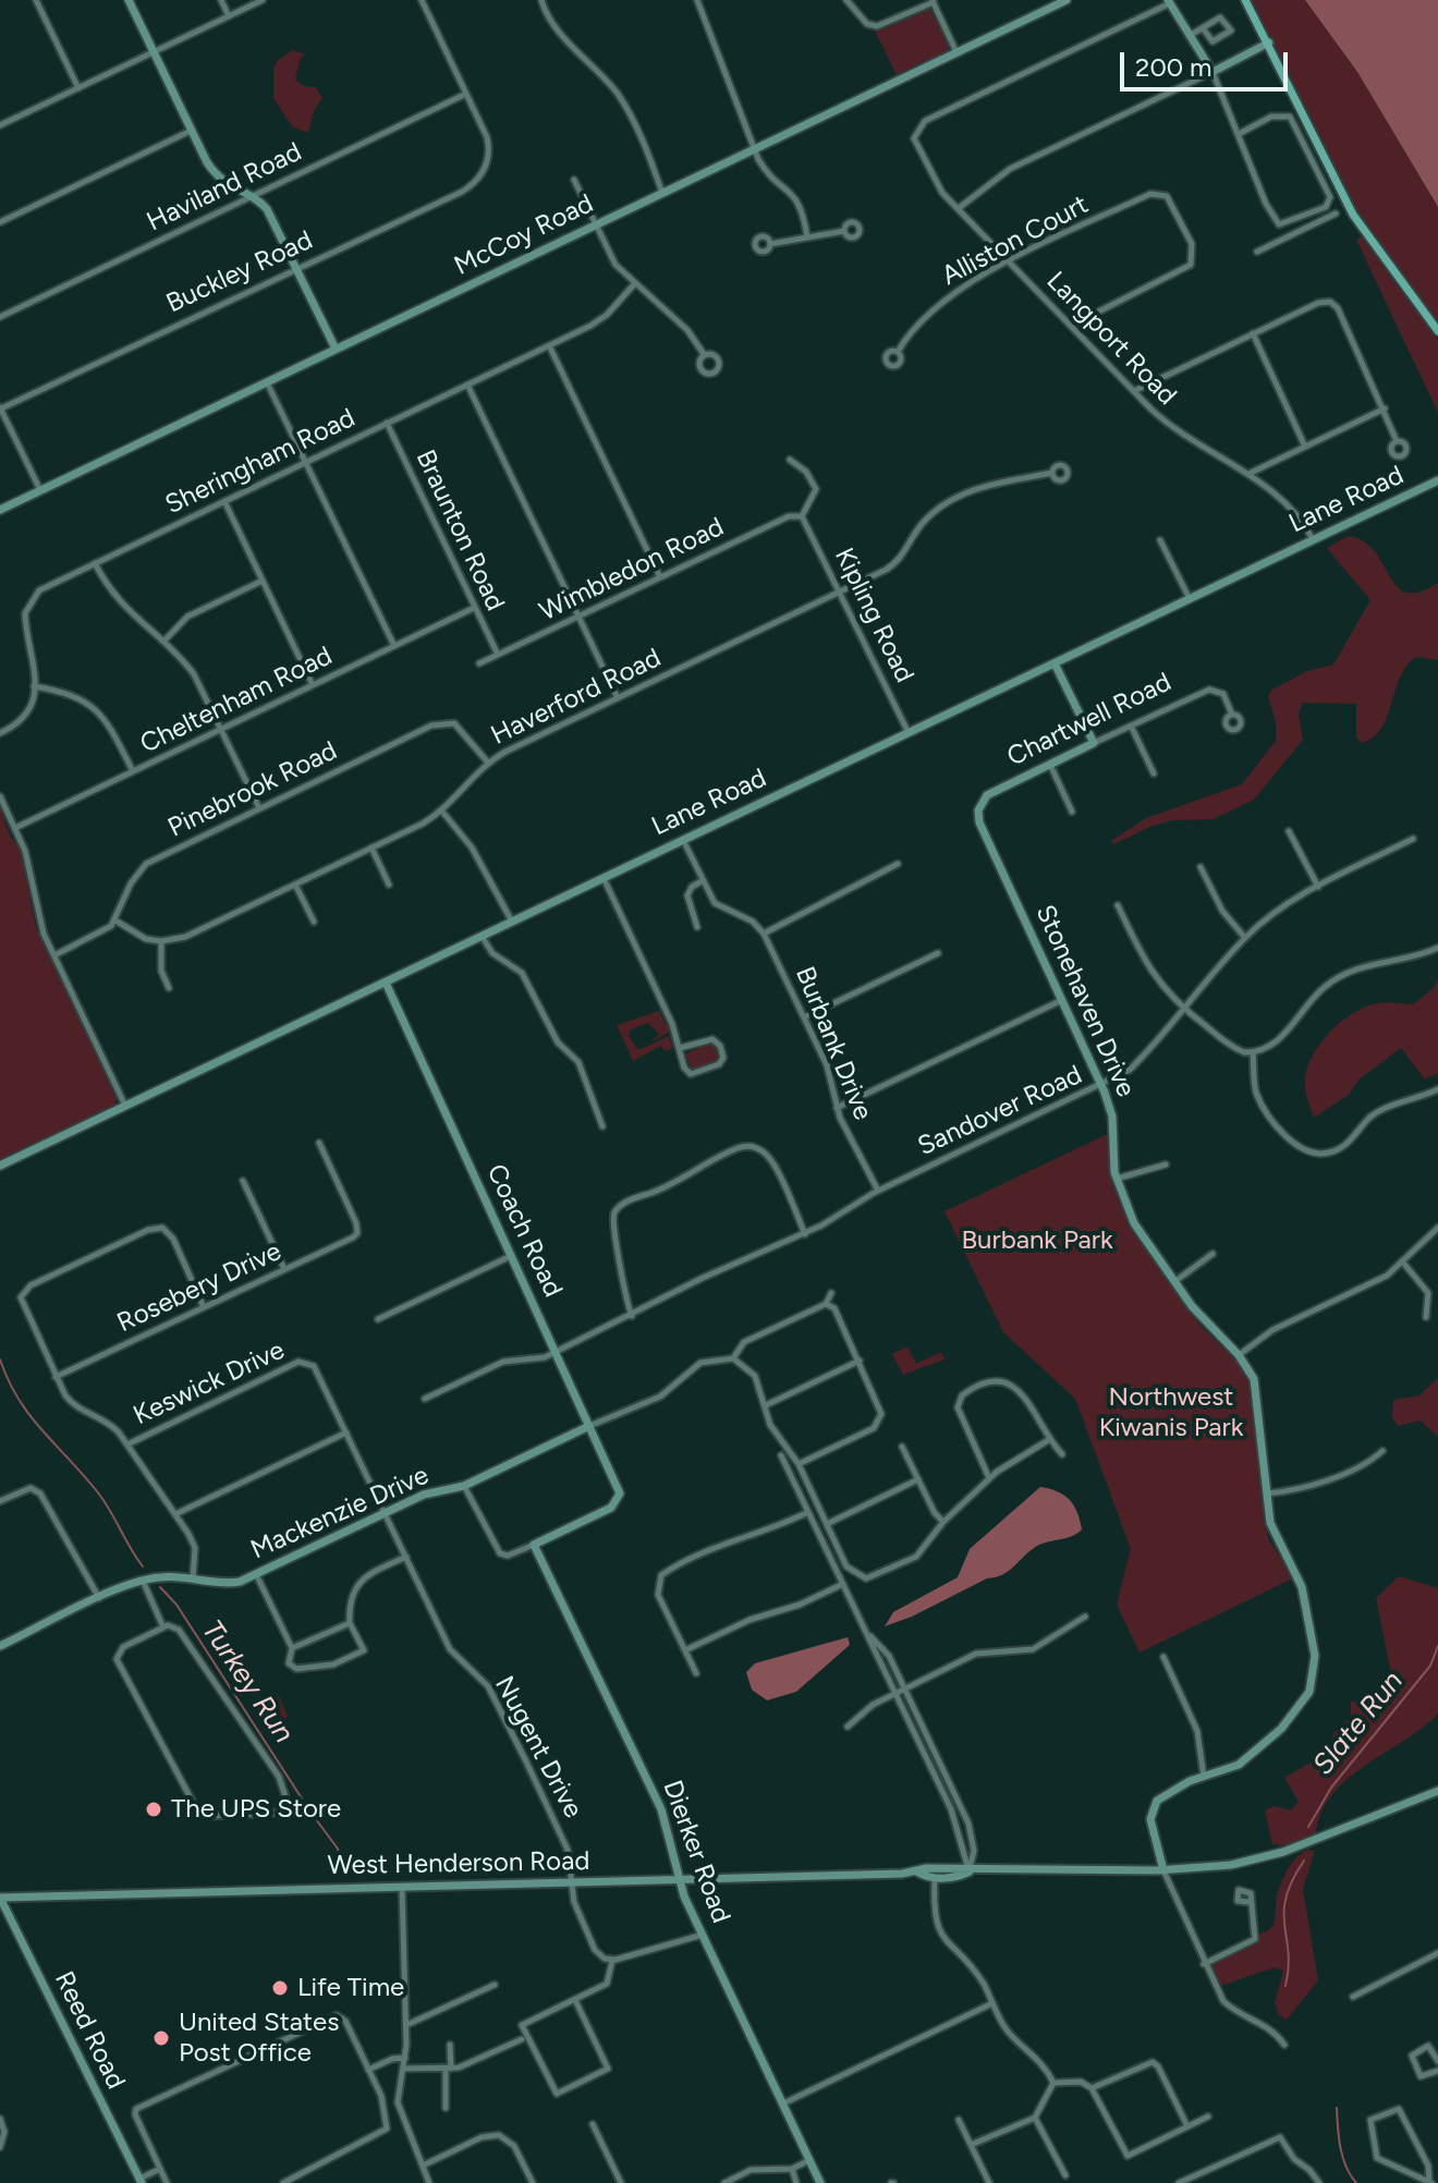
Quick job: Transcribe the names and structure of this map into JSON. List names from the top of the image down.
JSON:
{
  "streets": {
    "street": [
      "Haviland Road",
      "McCoy Road",
      "Alliston Court",
      "Buckley Road",
      "Langport Road",
      "Sheringham Road",
      "Lane Road",
      "Braunton Road",
      "Wimbledon Road",
      "Kipling Road",
      "Haverford Road",
      "Cheltenham Road",
      "Chartwell Road",
      "Pinebrook Road",
      "Stonehaven Drive",
      "Burbank Drive",
      "Sandover Road",
      "Coach Road",
      "Rosebery Drive",
      "Keswick Drive",
      "Mackenzie Drive",
      "Nugent Drive",
      "Dierker Road",
      "West Henderson Road",
      "Reed Road"
    ]
  },
  "crossings": [
    ["Haviland Road", "Buckley Road"],
    ["Alliston Court", "Langport Road"],
    ["Langport Road", "Lane Road"],
    ["Sheringham Road", "Braunton Road"],
    ["Lane Road", "Kipling Road"],
    ["Lane Road", "Coach Road"],
    ["Braunton Road", "Wimbledon Road"],
    ["Braunton Road", "Cheltenham Road"],
    ["Wimbledon Road", "Kipling Road"],
    ["Kipling Road", "Haverford Road"],
    ["Haverford Road", "Pinebrook Road"],
    ["Chartwell Road", "Stonehaven Drive"],
    ["Stonehaven Drive", "Sandover Road"],
    ["Stonehaven Drive", "West Henderson Road"],
    ["Burbank Drive", "Sandover Road"],
    ["Sandover Road", "Coach Road"],
    ["Coach Road", "Mackenzie Drive"],
    ["Coach Road", "Dierker Road"],
    ["Keswick Drive", "Nugent Drive"],
    ["Mackenzie Drive", "Nugent Drive"],
    ["Nugent Drive", "West Henderson Road"],
    ["Dierker Road", "West Henderson Road"],
    ["West Henderson Road", "Reed Road"]
  ],
  "water": ["Turkey Run", "Slate Run"],
  "parks": ["Burbank Park", "Northwest Kiwanis Park"],
  "places": ["The UPS Store", "Life Time", "United States Post Office"],
  "scale_bar": "200 m"
}
